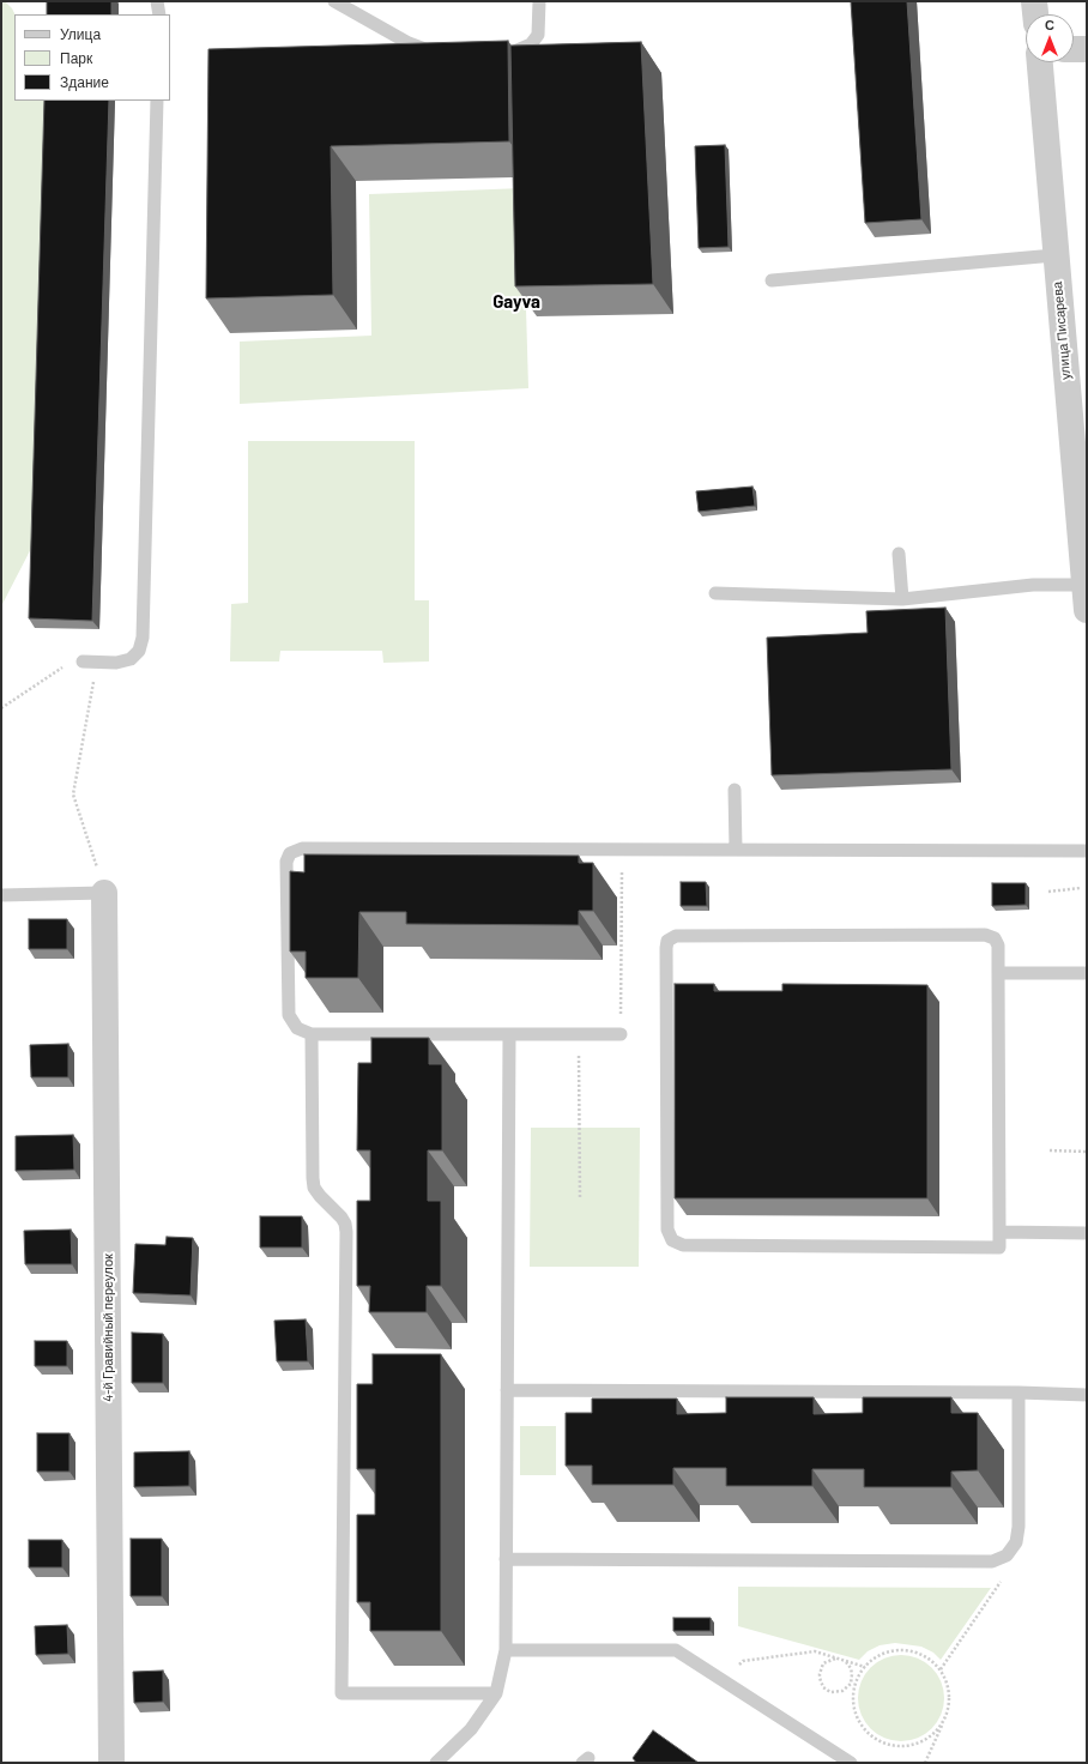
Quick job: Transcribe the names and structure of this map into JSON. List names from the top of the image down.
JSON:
{
  "streets": {
    "street": ["улица Писарева", "4-й Гравийный переулок"]
  },
  "districts": ["Gayva"],
  "legend": ["Улица", "Парк", "Здание"],
  "north": "top"
}
